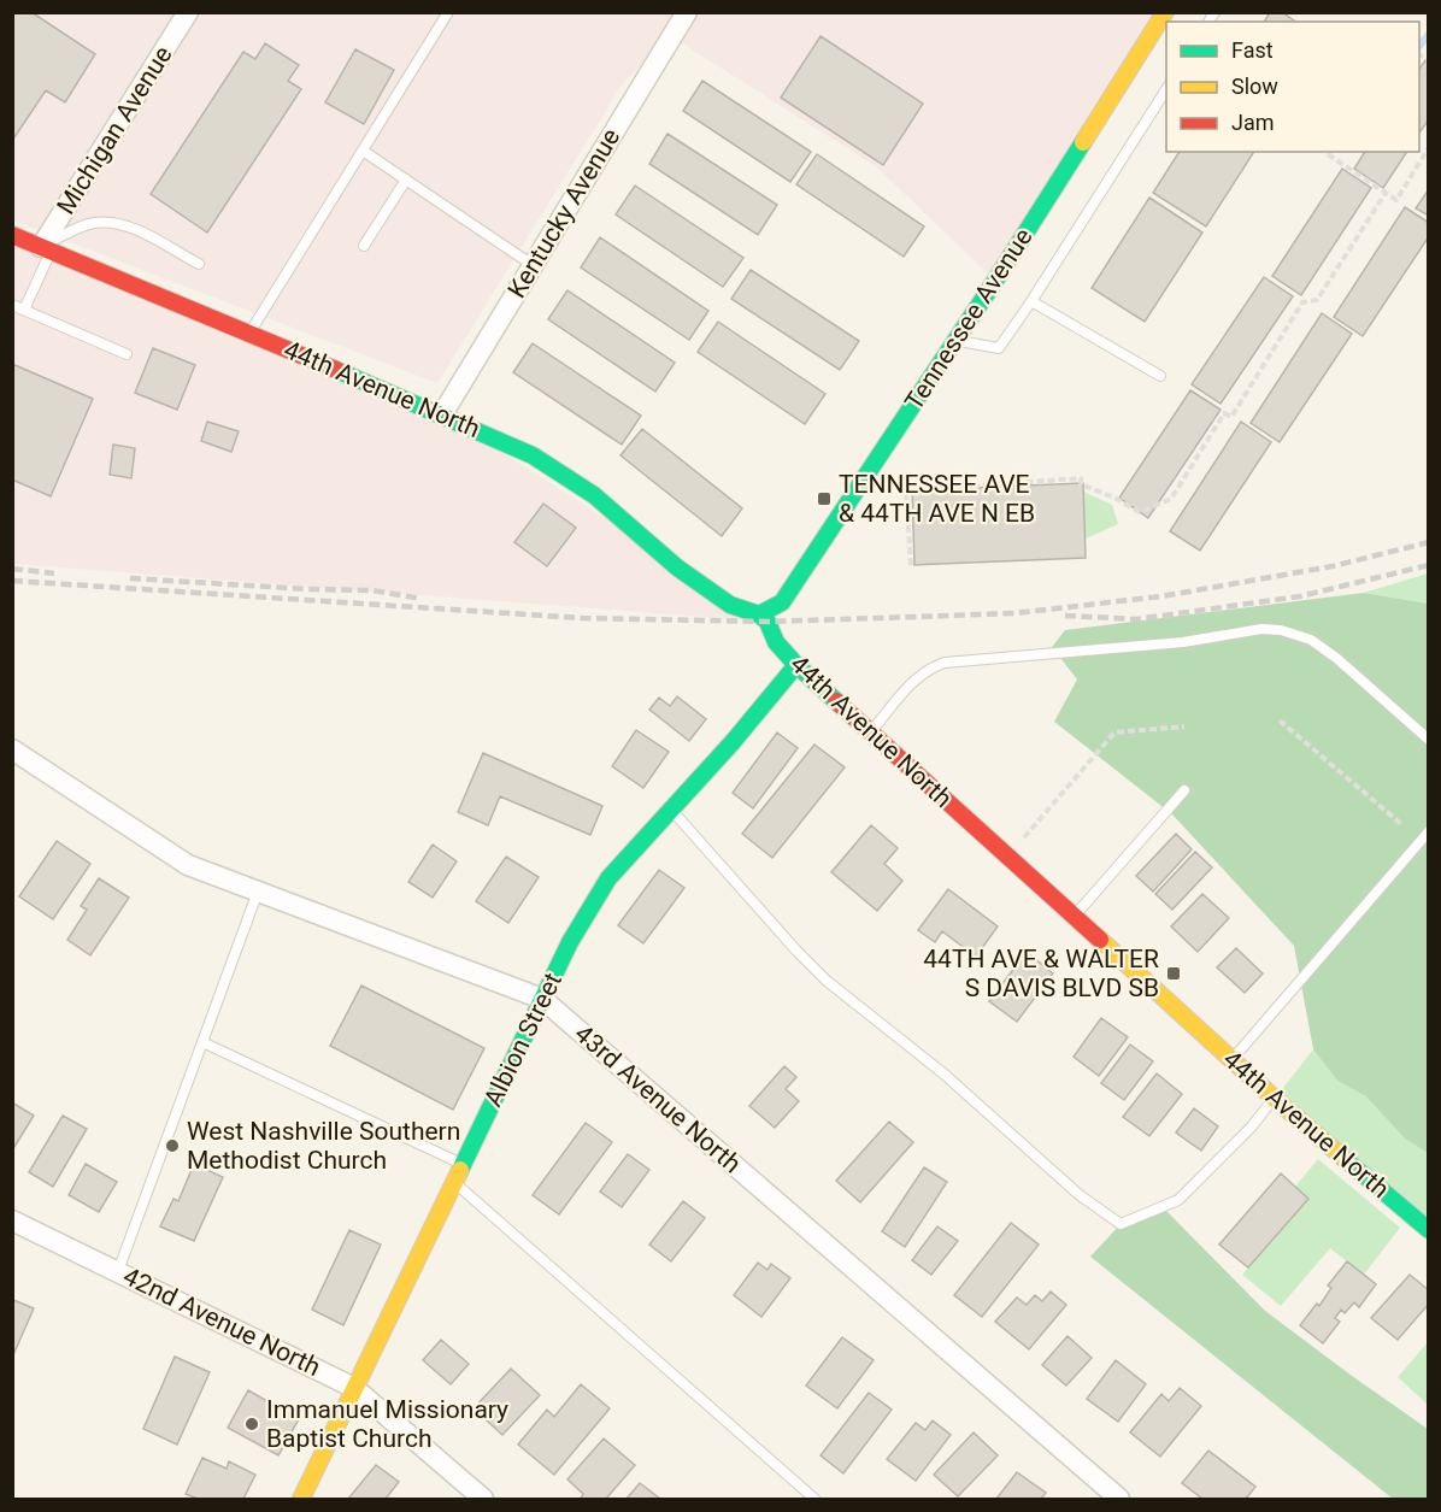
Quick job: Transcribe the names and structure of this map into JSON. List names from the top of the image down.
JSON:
{
  "streets": {
    "street": [
      "Michigan Avenue",
      "Kentucky Avenue",
      "Tennessee Avenue",
      "44th Avenue North",
      "Albion Street",
      "43rd Avenue North",
      "42nd Avenue North"
    ]
  },
  "crossings": [
    ["Michigan Avenue", "44th Avenue North"],
    ["Kentucky Avenue", "44th Avenue North"],
    ["Tennessee Avenue", "44th Avenue North"],
    ["44th Avenue North", "Albion Street"],
    ["Albion Street", "43rd Avenue North"],
    ["Albion Street", "42nd Avenue North"]
  ],
  "places": {
    "transit": ["TENNESSEE AVE & 44TH AVE N EB", "44TH AVE & WALTER S DAVIS BLVD SB"],
    "other": ["West Nashville Southern Methodist Church", "Immanuel Missionary Baptist Church"]
  },
  "legend": ["Fast", "Slow", "Jam"]
}
